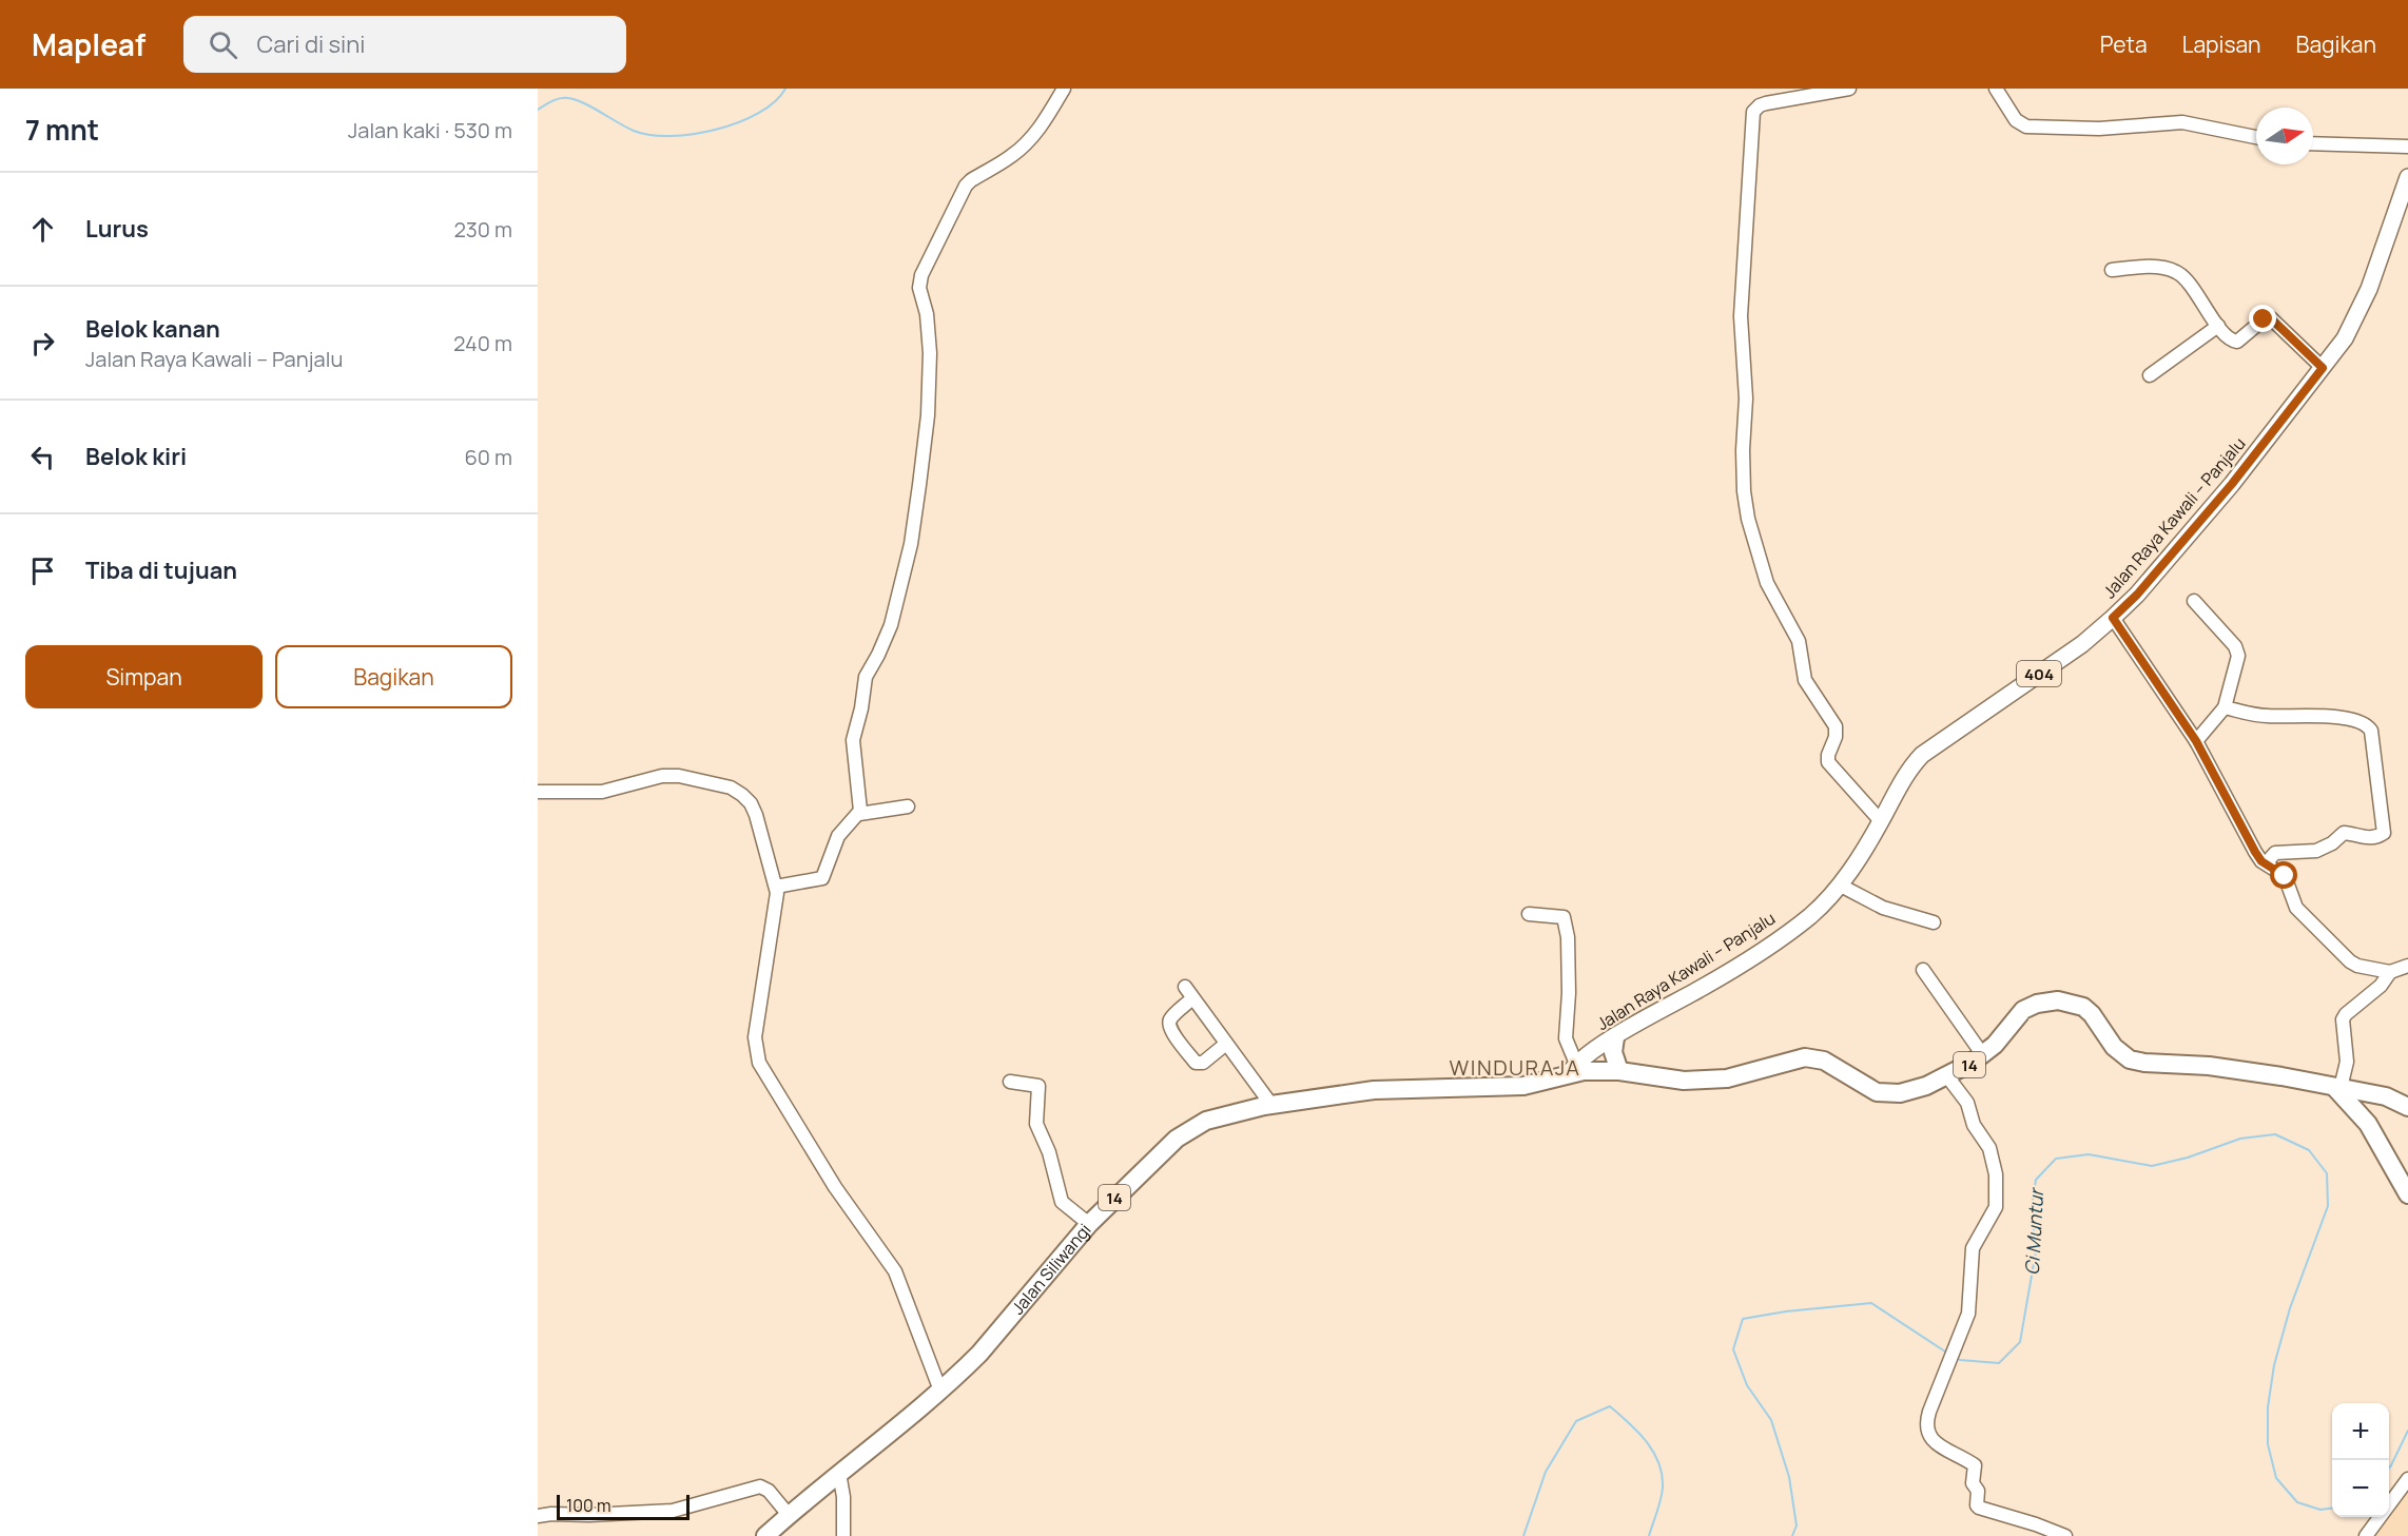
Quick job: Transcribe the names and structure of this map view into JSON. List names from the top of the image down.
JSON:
{
  "streets": {
    "highway": ["14", "Jalan Siliwangi"],
    "main road": ["Jalan Raya Kawali – Panjalu", "404"]
  },
  "crossings": [
    ["Jalan Raya Kawali – Panjalu", "14"],
    ["Jalan Raya Kawali – Panjalu", "Jalan Siliwangi"],
    ["14", "Jalan Siliwangi"]
  ],
  "districts": ["WINDURAJA"],
  "water": ["Ci Muntur"],
  "scale_bar": "100 m",
  "north": "right",
  "page": {
    "header": "Mapleaf",
    "search": "Cari di sini",
    "nav": ["Peta", "Lapisan", "Bagikan"],
    "heading": ["7 mnt", "Jalan kaki · 530 m"],
    "list": [
      ["Lurus", "230 m"],
      ["Belok kanan", "Jalan Raya Kawali – Panjalu", "240 m"],
      ["Belok kiri", "60 m"],
      "Tiba di tujuan"
    ],
    "buttons": ["Simpan", "Bagikan"],
    "map_buttons": ["+", "−"],
    "scale": "100 m"
  }
}
